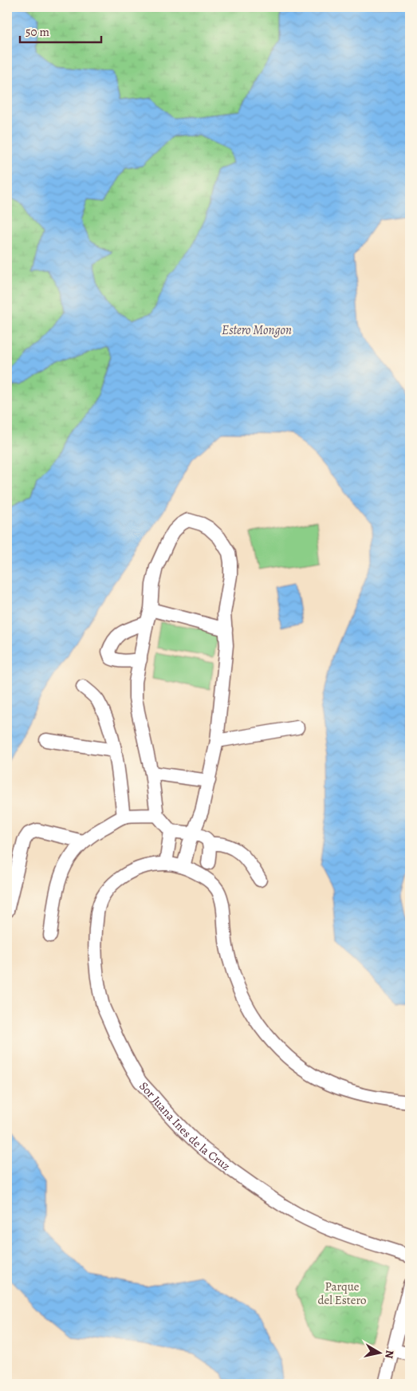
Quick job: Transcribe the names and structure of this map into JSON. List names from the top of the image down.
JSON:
{
  "streets": {
    "street": ["Sor Juana Ines de la Cruz"]
  },
  "water": ["Estero Mongon"],
  "parks": ["Parque del Estero"],
  "scale_bar": "50 m",
  "north": "right"
}
